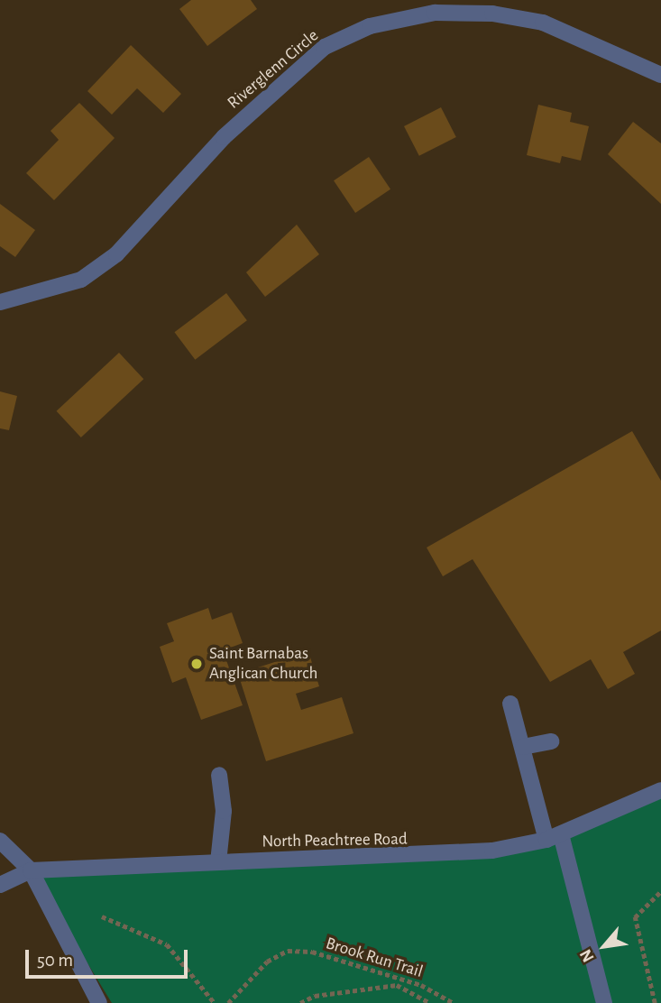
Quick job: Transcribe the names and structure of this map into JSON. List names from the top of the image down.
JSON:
{
  "streets": {
    "street": ["Riverglenn Circle", "North Peachtree Road"],
    "path": ["Brook Run Trail"]
  },
  "places": ["Saint Barnabas Anglican Church"],
  "scale_bar": "50 m",
  "north": "bottom left"
}
